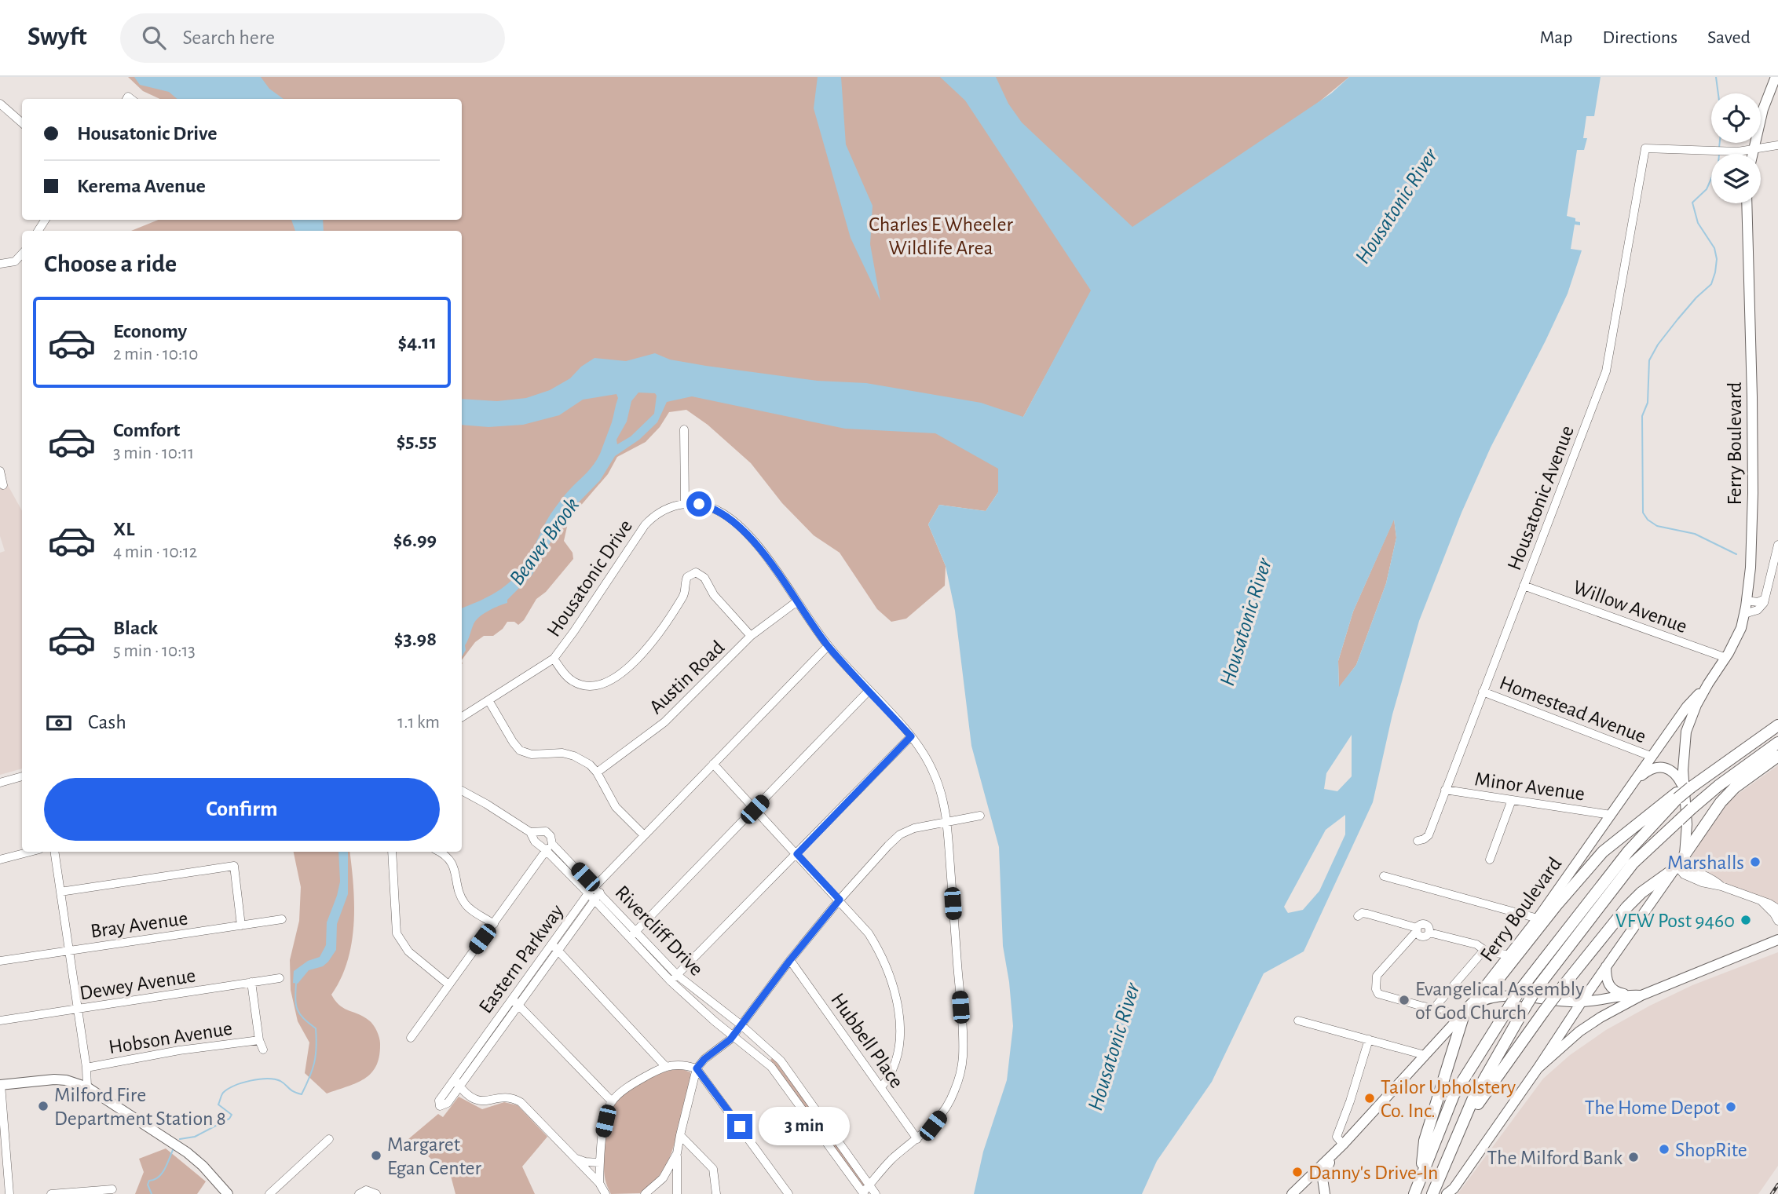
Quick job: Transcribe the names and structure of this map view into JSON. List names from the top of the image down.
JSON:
{
  "streets": {
    "main road": ["Ferry Boulevard"],
    "street": [
      "Housatonic Avenue",
      "Housatonic Drive",
      "Willow Avenue",
      "Austin Road",
      "Homestead Avenue",
      "Minor Avenue",
      "Bray Avenue",
      "Rivercliff Drive",
      "Eastern Parkway",
      "Dewey Avenue",
      "Hobson Avenue",
      "Hubbell Place"
    ]
  },
  "crossings": [
    ["Ferry Boulevard", "Willow Avenue"],
    ["Ferry Boulevard", "Homestead Avenue"],
    ["Ferry Boulevard", "Minor Avenue"],
    ["Housatonic Avenue", "Willow Avenue"],
    ["Housatonic Avenue", "Homestead Avenue"],
    ["Housatonic Avenue", "Minor Avenue"],
    ["Rivercliff Drive", "Eastern Parkway"]
  ],
  "water": ["Housatonic River", "Beaver Brook"],
  "parks": ["Charles E Wheeler Wildlife Area"],
  "places": [
    "Marshalls",
    "VFW Post 9460",
    "Evangelical Assembly of God Church",
    "Tailor Upholstery Co. Inc.",
    "Milford Fire Department Station 8",
    "The Home Depot",
    "ShopRite",
    "Margaret Egan Center",
    "The Milford Bank",
    "Danny's Drive-In"
  ],
  "page": {
    "header": "Swyft",
    "search": "Search here",
    "nav": ["Map", "Directions", "Saved"],
    "banner": ["Housatonic Drive", "Kerema Avenue"],
    "heading": "Choose a ride",
    "list": [
      {
        "name": "Economy",
        "note": "2 min · 10:10",
        "value": "$4.11"
      },
      {
        "name": "Comfort",
        "note": "3 min · 10:11",
        "value": "$5.55"
      },
      {
        "name": "XL",
        "note": "4 min · 10:12",
        "value": "$6.99"
      },
      {
        "name": "Black",
        "note": "5 min · 10:13",
        "value": "$3.98"
      }
    ],
    "pay": ["Cash", "1.1 km"],
    "buttons": "Confirm",
    "bubble": "3 min"
  }
}
